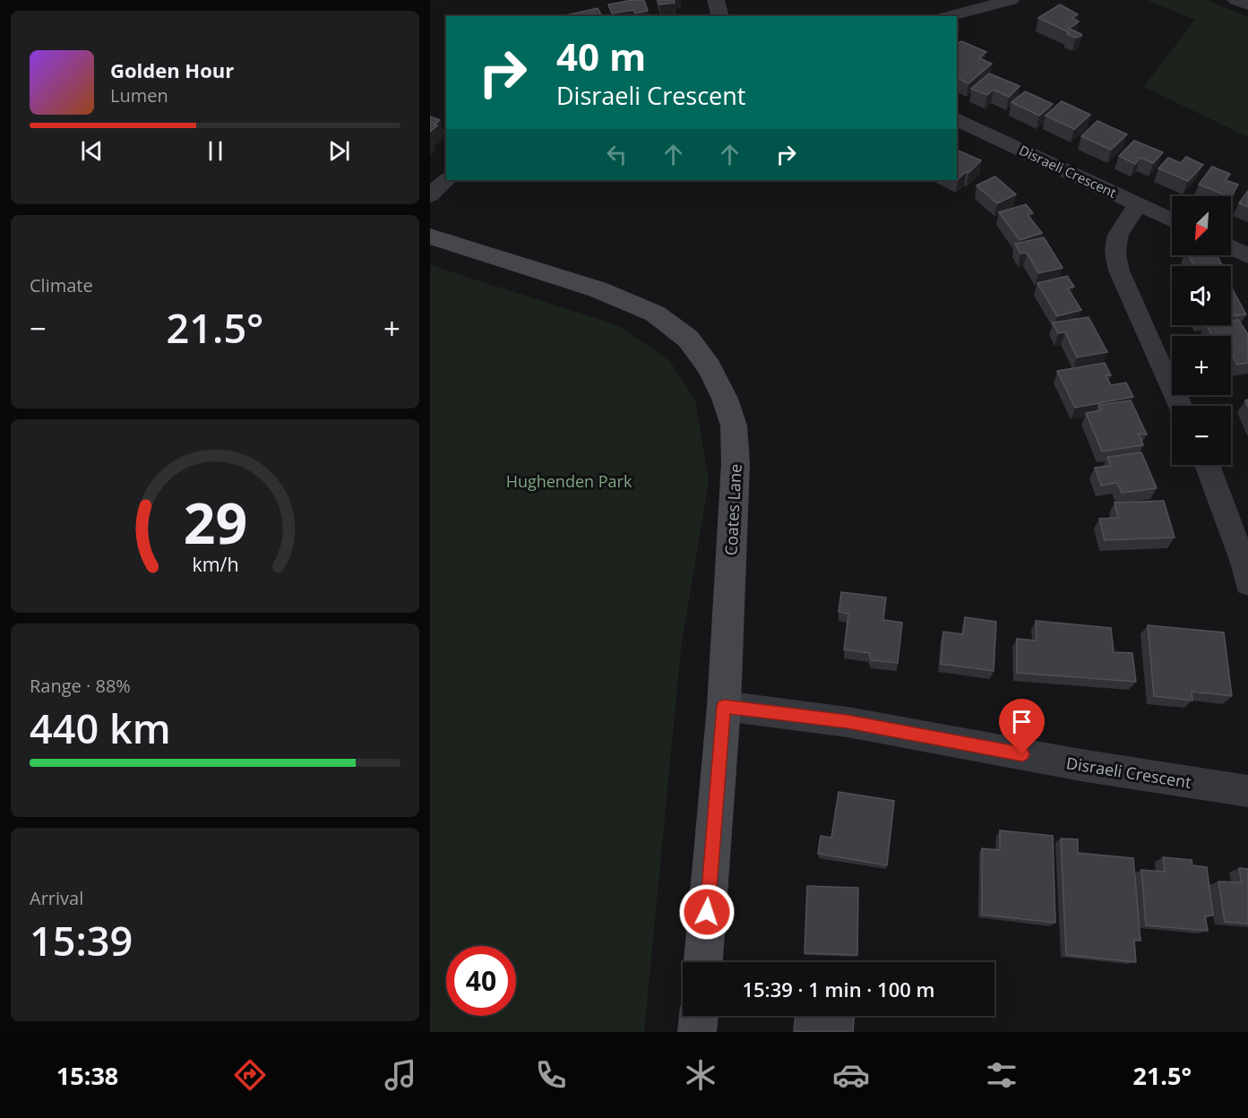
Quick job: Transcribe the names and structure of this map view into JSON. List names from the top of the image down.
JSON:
{
  "streets": {
    "street": ["Disraeli Crescent", "Coates Lane"]
  },
  "crossings": [
    ["Disraeli Crescent", "Coates Lane"]
  ],
  "parks": ["Hughenden Park"],
  "north": "bottom left",
  "page": {
    "turn": ["40 m", "Disraeli Crescent"],
    "song": ["Golden Hour", "Lumen"],
    "map_buttons": ["+", "−"],
    "tile": [
      "Climate",
      ["Range · 88%", "440 km"],
      ["Arrival", "15:39"]
    ],
    "heat": ["−", "21.5°", "+"],
    "limit": "40",
    "trip": "15:39 · 1 min · 100 m",
    "tabs": ["15:38", "21.5°"],
    "gauge": ["29", "km/h"]
  }
}
